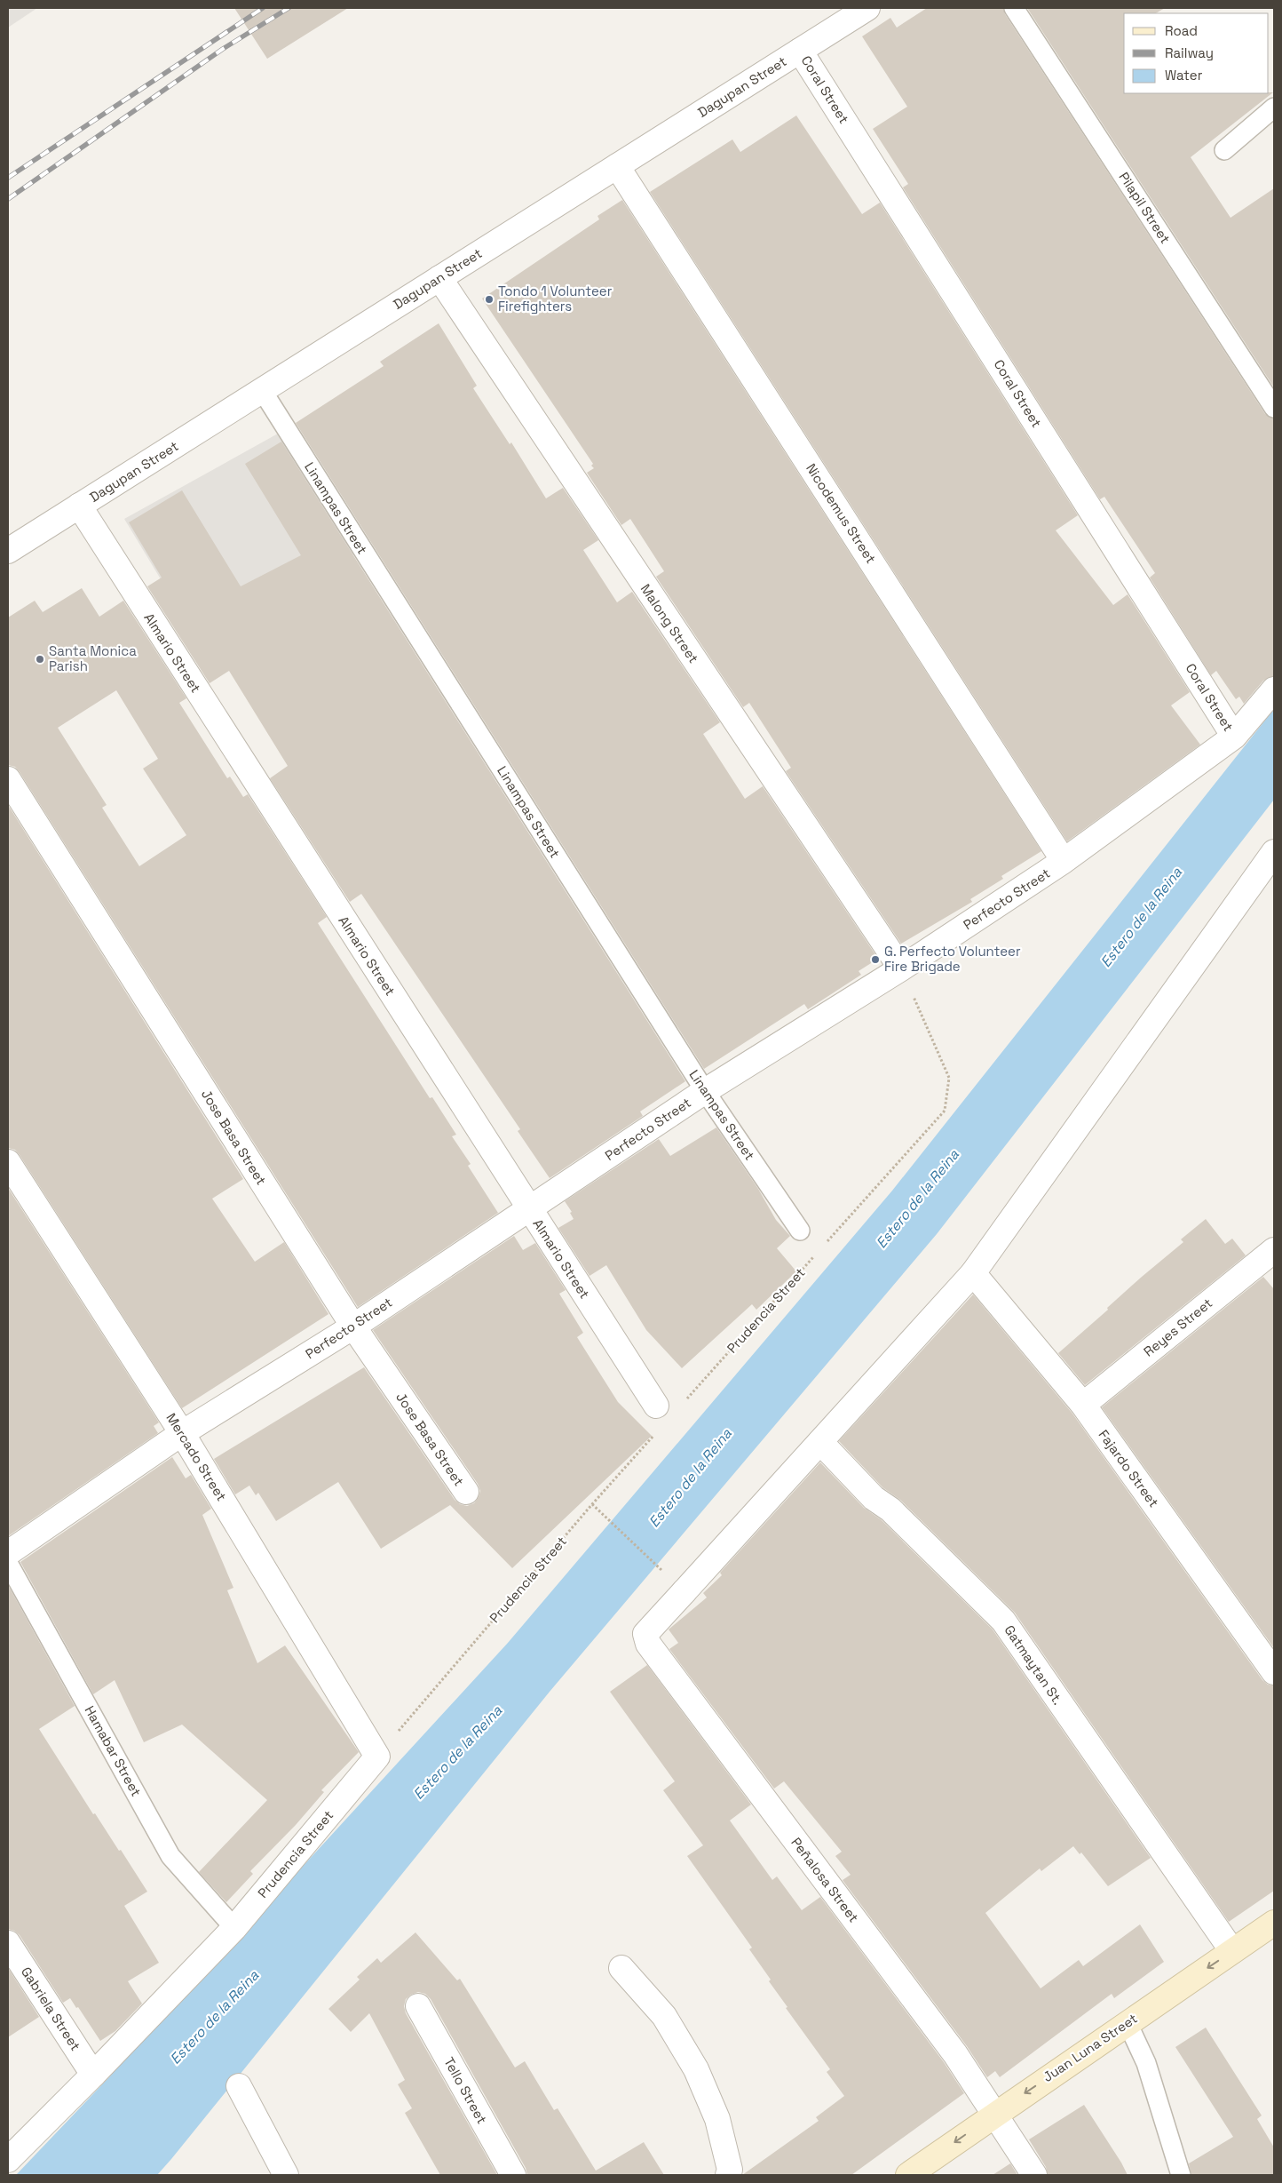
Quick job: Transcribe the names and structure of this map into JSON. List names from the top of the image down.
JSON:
{
  "streets": {
    "main road": ["Juan Luna Street"],
    "street": [
      "Dagupan Street",
      "Coral Street",
      "Nicodemus Street",
      "Malong Street",
      "Almario Street",
      "Perfecto Street",
      "Jose Basa Street",
      "Prudencia Street",
      "Reyes Street",
      "Mercado Street",
      "Fajardo Street",
      "Gatmaytan St.",
      "Peñalosa Street",
      "Gabriela Street",
      "Tello Street"
    ],
    "lane": ["Pilapil Street", "Linampas Street", "Hamabar Street"]
  },
  "crossings": [
    ["Dagupan Street", "Coral Street"],
    ["Dagupan Street", "Linampas Street"],
    ["Dagupan Street", "Nicodemus Street"],
    ["Dagupan Street", "Malong Street"],
    ["Dagupan Street", "Almario Street"],
    ["Coral Street", "Perfecto Street"],
    ["Linampas Street", "Perfecto Street"],
    ["Nicodemus Street", "Perfecto Street"],
    ["Malong Street", "Perfecto Street"],
    ["Almario Street", "Perfecto Street"],
    ["Perfecto Street", "Jose Basa Street"],
    ["Perfecto Street", "Mercado Street"],
    ["Prudencia Street", "Mercado Street"],
    ["Prudencia Street", "Hamabar Street"],
    ["Prudencia Street", "Gabriela Street"],
    ["Reyes Street", "Fajardo Street"],
    ["Gatmaytan St.", "Peñalosa Street"],
    ["Gatmaytan St.", "Juan Luna Street"],
    ["Peñalosa Street", "Juan Luna Street"]
  ],
  "one_way": ["Juan Luna Street"],
  "water": ["Estero de la Reina"],
  "places": ["Tondo 1 Volunteer Firefighters", "Santa Monica Parish", "G. Perfecto Volunteer Fire Brigade"],
  "legend": ["Road", "Railway", "Water"]
}
